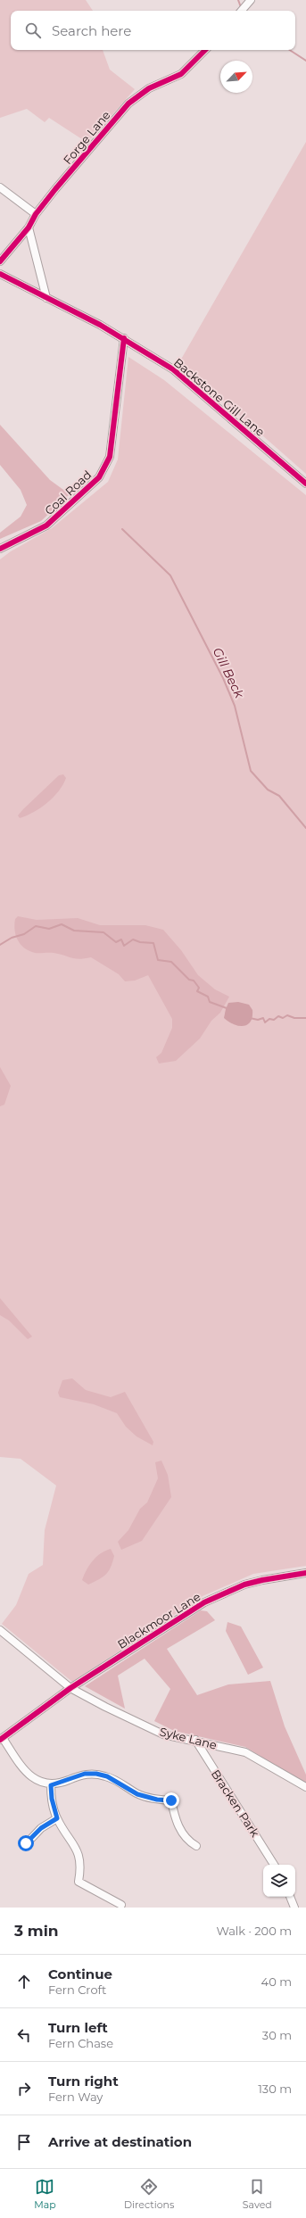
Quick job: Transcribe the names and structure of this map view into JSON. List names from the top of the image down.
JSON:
{
  "streets": {
    "street": [
      "Forge Lane",
      "Backstone Gill Lane",
      "Coal Road",
      "Blackmoor Lane",
      "Syke Lane",
      "Bracken Park"
    ]
  },
  "crossings": [
    ["Backstone Gill Lane", "Coal Road"],
    ["Blackmoor Lane", "Syke Lane"],
    ["Syke Lane", "Bracken Park"]
  ],
  "water": ["Gill Beck"],
  "north": "top right",
  "page": {
    "search": "Search here",
    "heading": ["3 min", "Walk · 200 m"],
    "list": [
      ["Continue", "Fern Croft", "40 m"],
      ["Turn left", "Fern Chase", "30 m"],
      ["Turn right", "Fern Way", "130 m"],
      "Arrive at destination"
    ],
    "nav": ["Map", "Directions", "Saved"]
  }
}
